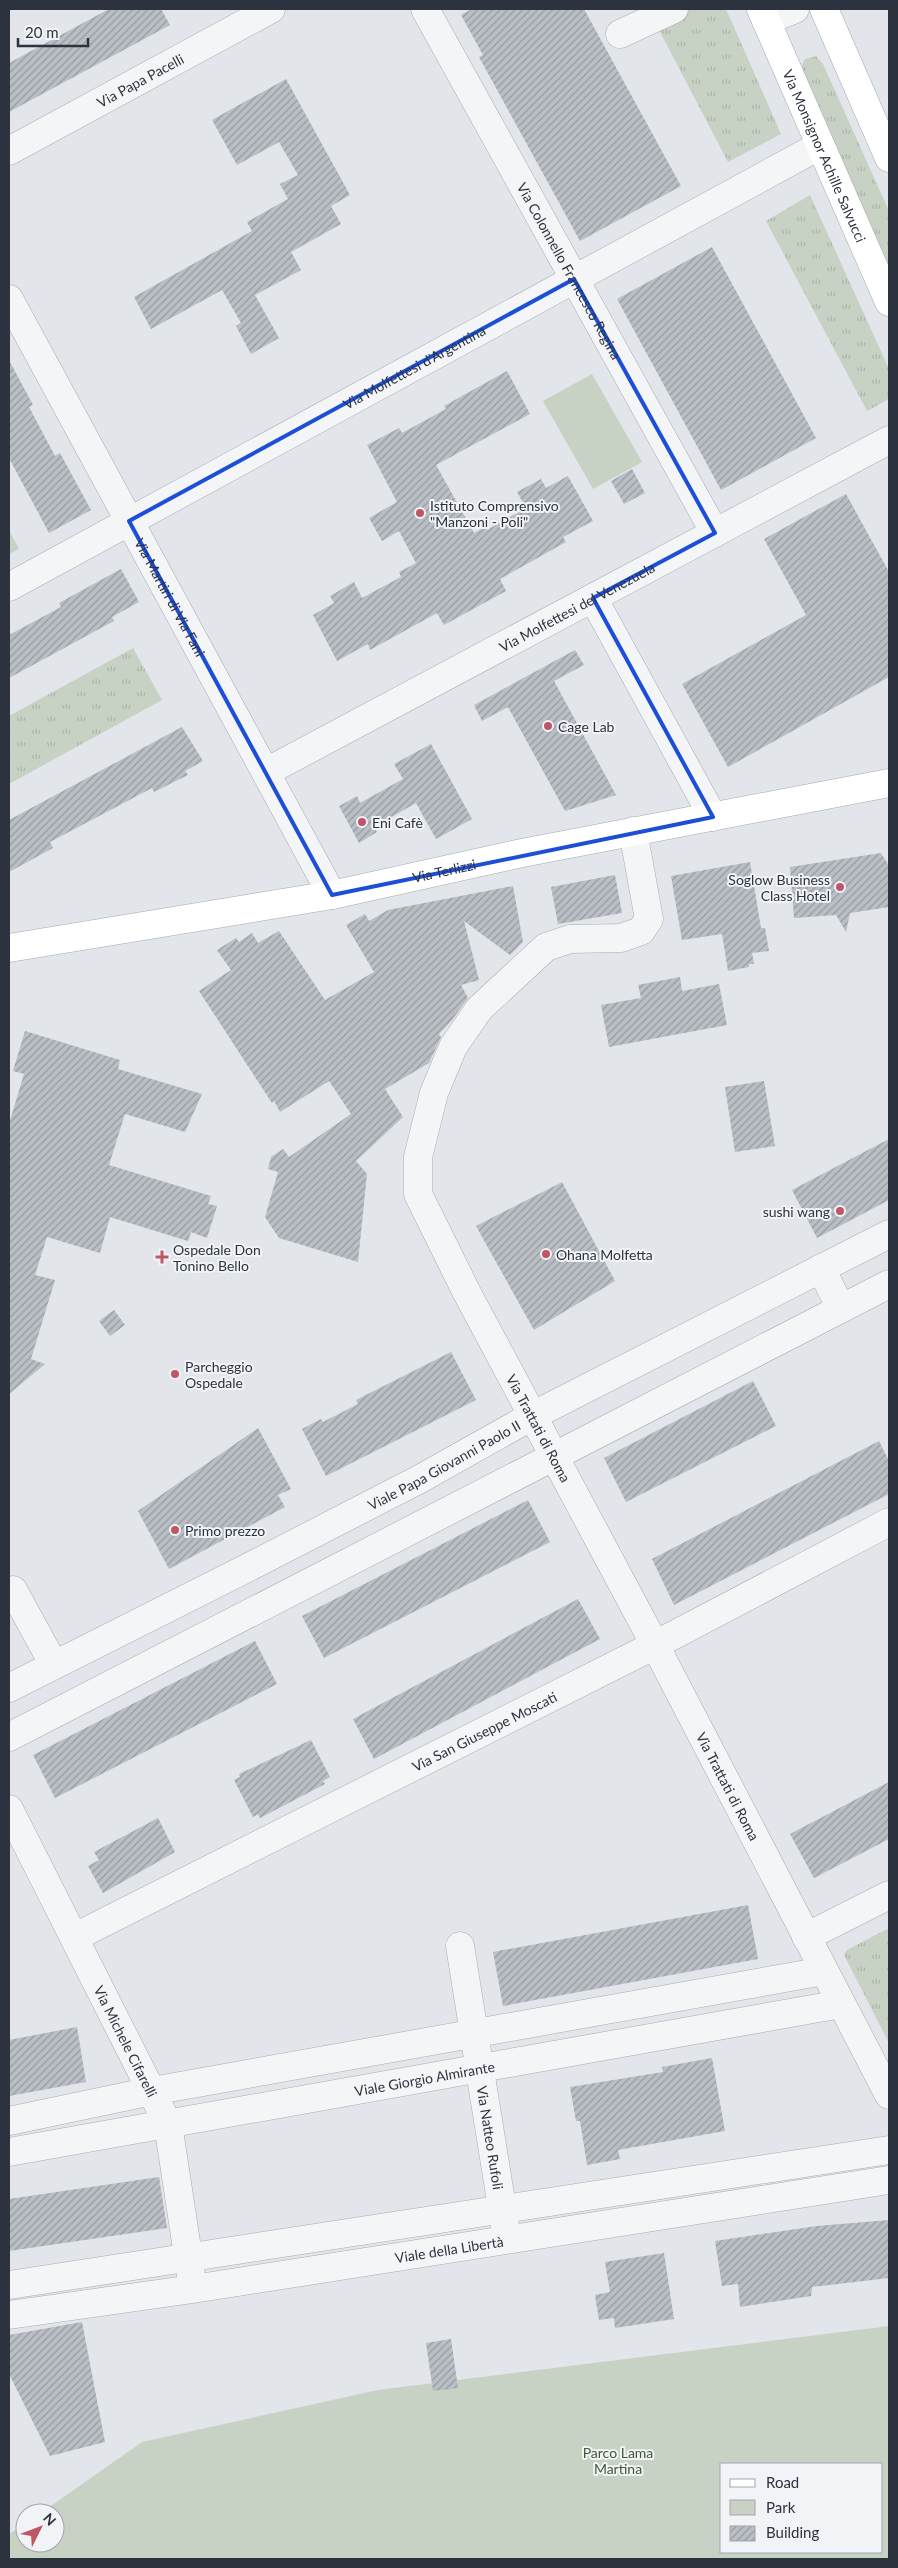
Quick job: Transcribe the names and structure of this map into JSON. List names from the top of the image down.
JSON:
{
  "streets": {
    "main road": ["Via Monsignor Achille Salvucci", "Via Terlizzi"],
    "street": [
      "Via Papa Pacelli",
      "Via Colonnello Francesco Regina",
      "Via Molfettesi d'Argentina",
      "Via Martiri di Via Fani",
      "Via Molfettesi del Venezuela",
      "Via Trattati di Roma",
      "Viale Papa Giovanni Paolo II",
      "Via San Giuseppe Moscati",
      "Via Michele Cifarelli",
      "Viale Giorgio Almirante",
      "Via Natteo Rufoli",
      "Viale della Libertà"
    ]
  },
  "crossings": [
    ["Via Monsignor Achille Salvucci", "Via Molfettesi d'Argentina"],
    ["Via Colonnello Francesco Regina", "Via Molfettesi d'Argentina"],
    ["Via Colonnello Francesco Regina", "Via Molfettesi del Venezuela"],
    ["Via Molfettesi d'Argentina", "Via Martiri di Via Fani"],
    ["Via Martiri di Via Fani", "Via Molfettesi del Venezuela"],
    ["Via Martiri di Via Fani", "Via Terlizzi"],
    ["Via Terlizzi", "Via Trattati di Roma"],
    ["Via Trattati di Roma", "Viale Papa Giovanni Paolo II"],
    ["Via Trattati di Roma", "Via San Giuseppe Moscati"],
    ["Via Trattati di Roma", "Viale Giorgio Almirante"],
    ["Via San Giuseppe Moscati", "Via Michele Cifarelli"],
    ["Via Michele Cifarelli", "Viale Giorgio Almirante"],
    ["Via Michele Cifarelli", "Viale della Libertà"],
    ["Viale Giorgio Almirante", "Via Natteo Rufoli"],
    ["Via Natteo Rufoli", "Viale della Libertà"]
  ],
  "parks": ["Parco Lama Martina"],
  "places": {
    "other": [
      "Istituto Comprensivo \"Manzoni - Poli\"",
      "Cage Lab",
      "Eni Cafè",
      "Soglow Business Class Hotel",
      "sushi wang",
      "Ohana Molfetta",
      "Parcheggio Ospedale",
      "Primo prezzo"
    ],
    "health": ["Ospedale Don Tonino Bello"]
  },
  "legend": ["Road", "Park", "Building"],
  "scale_bar": "20 m",
  "north": "top right"
}
